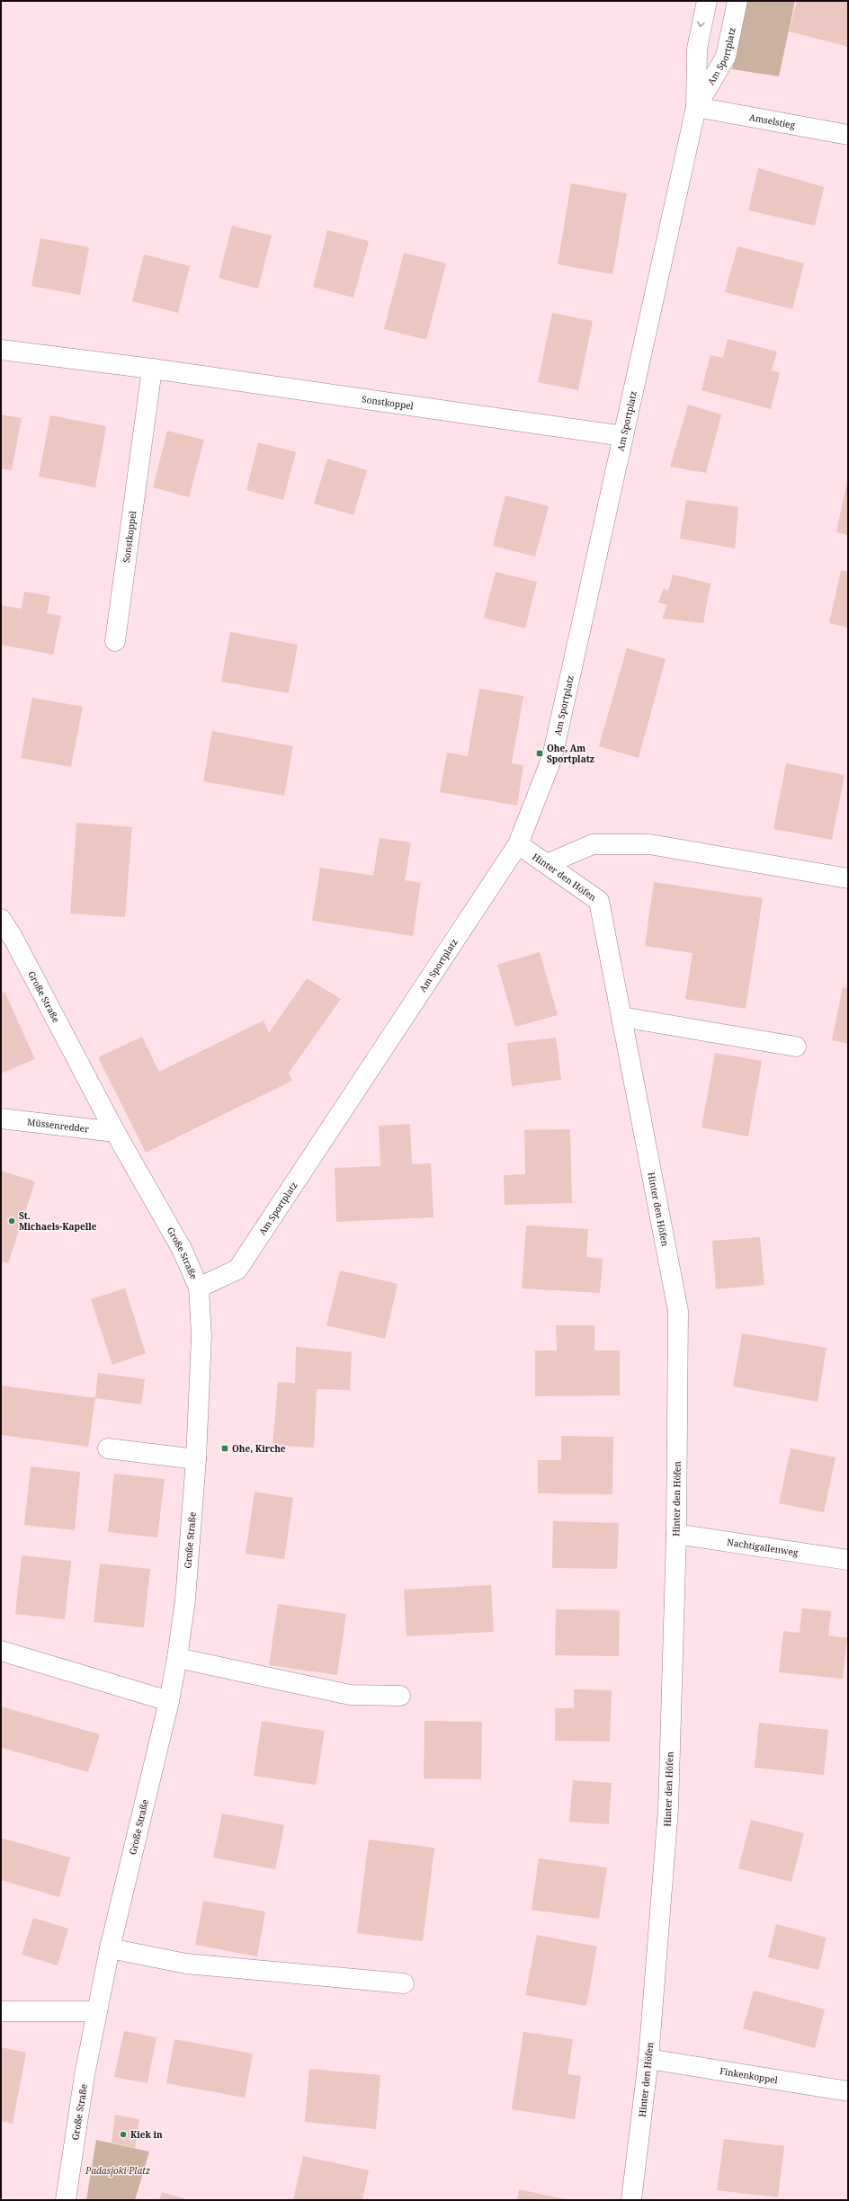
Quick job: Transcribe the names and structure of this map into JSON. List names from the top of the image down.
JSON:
{
  "streets": {
    "street": [
      "Am Sportplatz",
      "Amselstieg",
      "Sonstkoppel",
      "Hinter den Höfen",
      "Große Straße",
      "Müssenredder",
      "Nachtigallenweg",
      "Finkenkoppel"
    ]
  },
  "crossings": [
    ["Am Sportplatz", "Amselstieg"],
    ["Am Sportplatz", "Sonstkoppel"],
    ["Am Sportplatz", "Hinter den Höfen"],
    ["Am Sportplatz", "Große Straße"],
    ["Hinter den Höfen", "Nachtigallenweg"],
    ["Hinter den Höfen", "Finkenkoppel"],
    ["Große Straße", "Müssenredder"]
  ],
  "parks": ["Padasjoki Platz"],
  "places": {
    "transit": ["Ohe, Am Sportplatz", "Ohe, Kirche"],
    "other": ["St. Michaels-Kapelle", "Kiek in"]
  }
}
